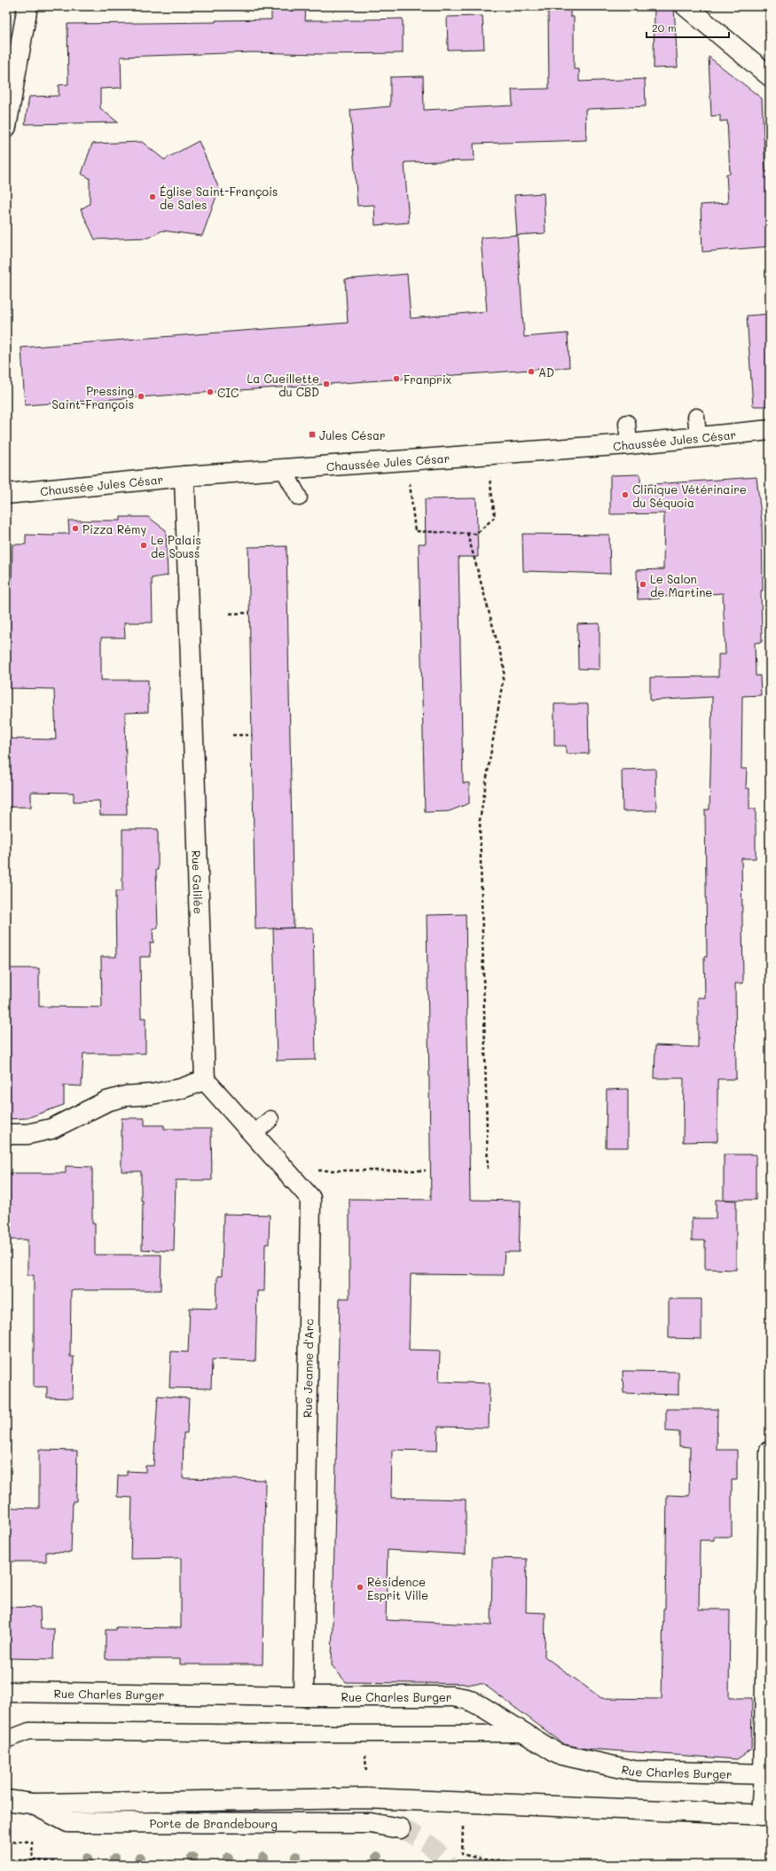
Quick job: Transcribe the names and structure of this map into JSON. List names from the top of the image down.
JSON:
{
  "streets": {
    "street": [
      "Chaussée Jules César",
      "Rue Galilée",
      "Rue Jeanne d'Arc",
      "Rue Charles Burger",
      "Porte de Brandebourg"
    ]
  },
  "crossings": [
    ["Chaussée Jules César", "Rue Galilée"],
    ["Rue Galilée", "Rue Jeanne d'Arc"],
    ["Rue Jeanne d'Arc", "Rue Charles Burger"]
  ],
  "places": {
    "other": [
      "Église Saint-François de Sales",
      "AD",
      "Franprix",
      "La Cueillette du CBD",
      "CIC",
      "Pressing Saint-François",
      "Clinique Vétérinaire du Séquoia",
      "Pizza Rémy",
      "Le Palais de Souss",
      "Le Salon de Martine",
      "Résidence Esprit Ville"
    ],
    "transit": ["Jules César"]
  },
  "scale_bar": "20 m"
}
